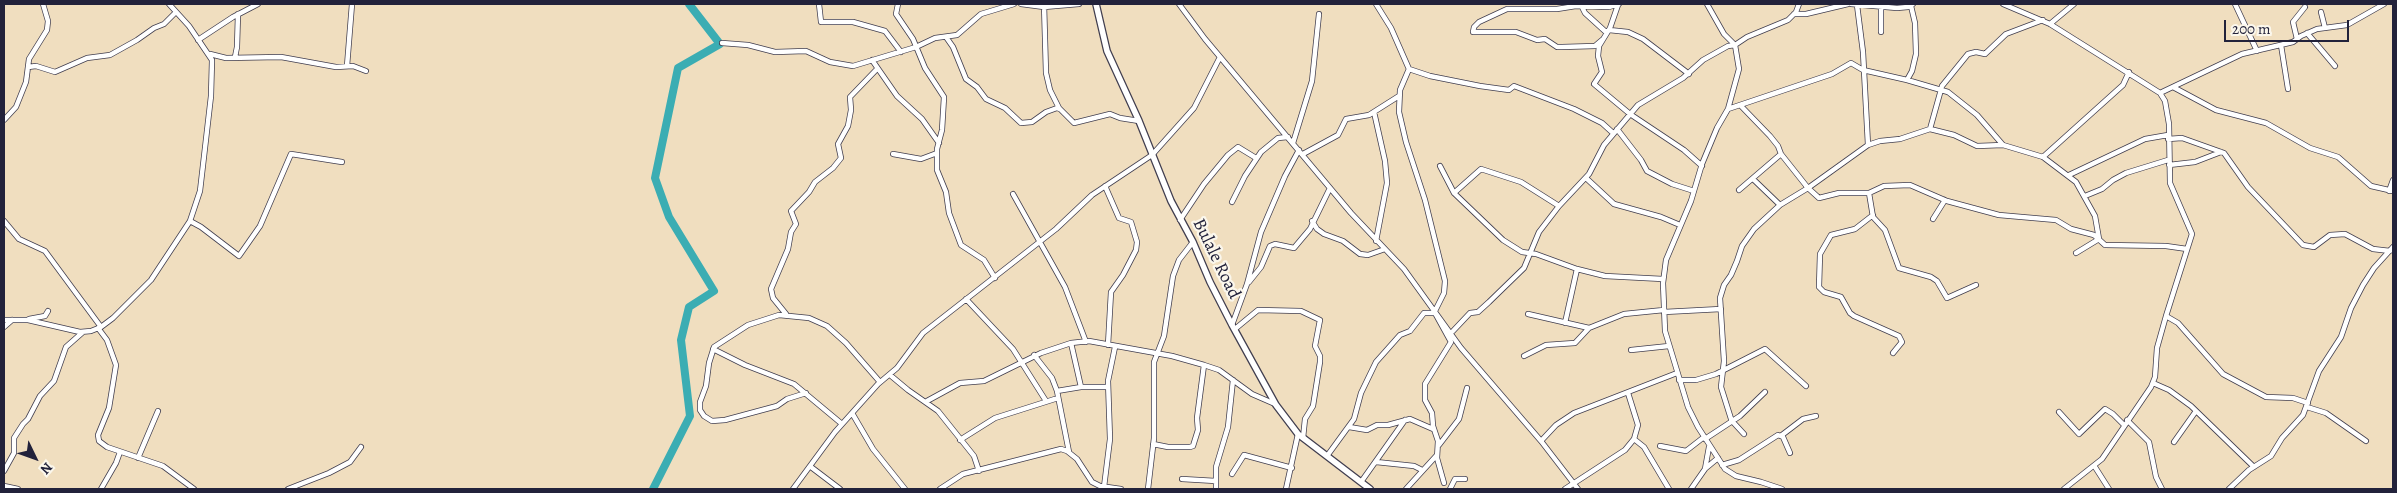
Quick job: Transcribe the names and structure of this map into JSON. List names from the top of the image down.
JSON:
{
  "streets": {
    "street": ["Bulale Road"]
  },
  "scale_bar": "200 m",
  "north": "bottom right"
}
